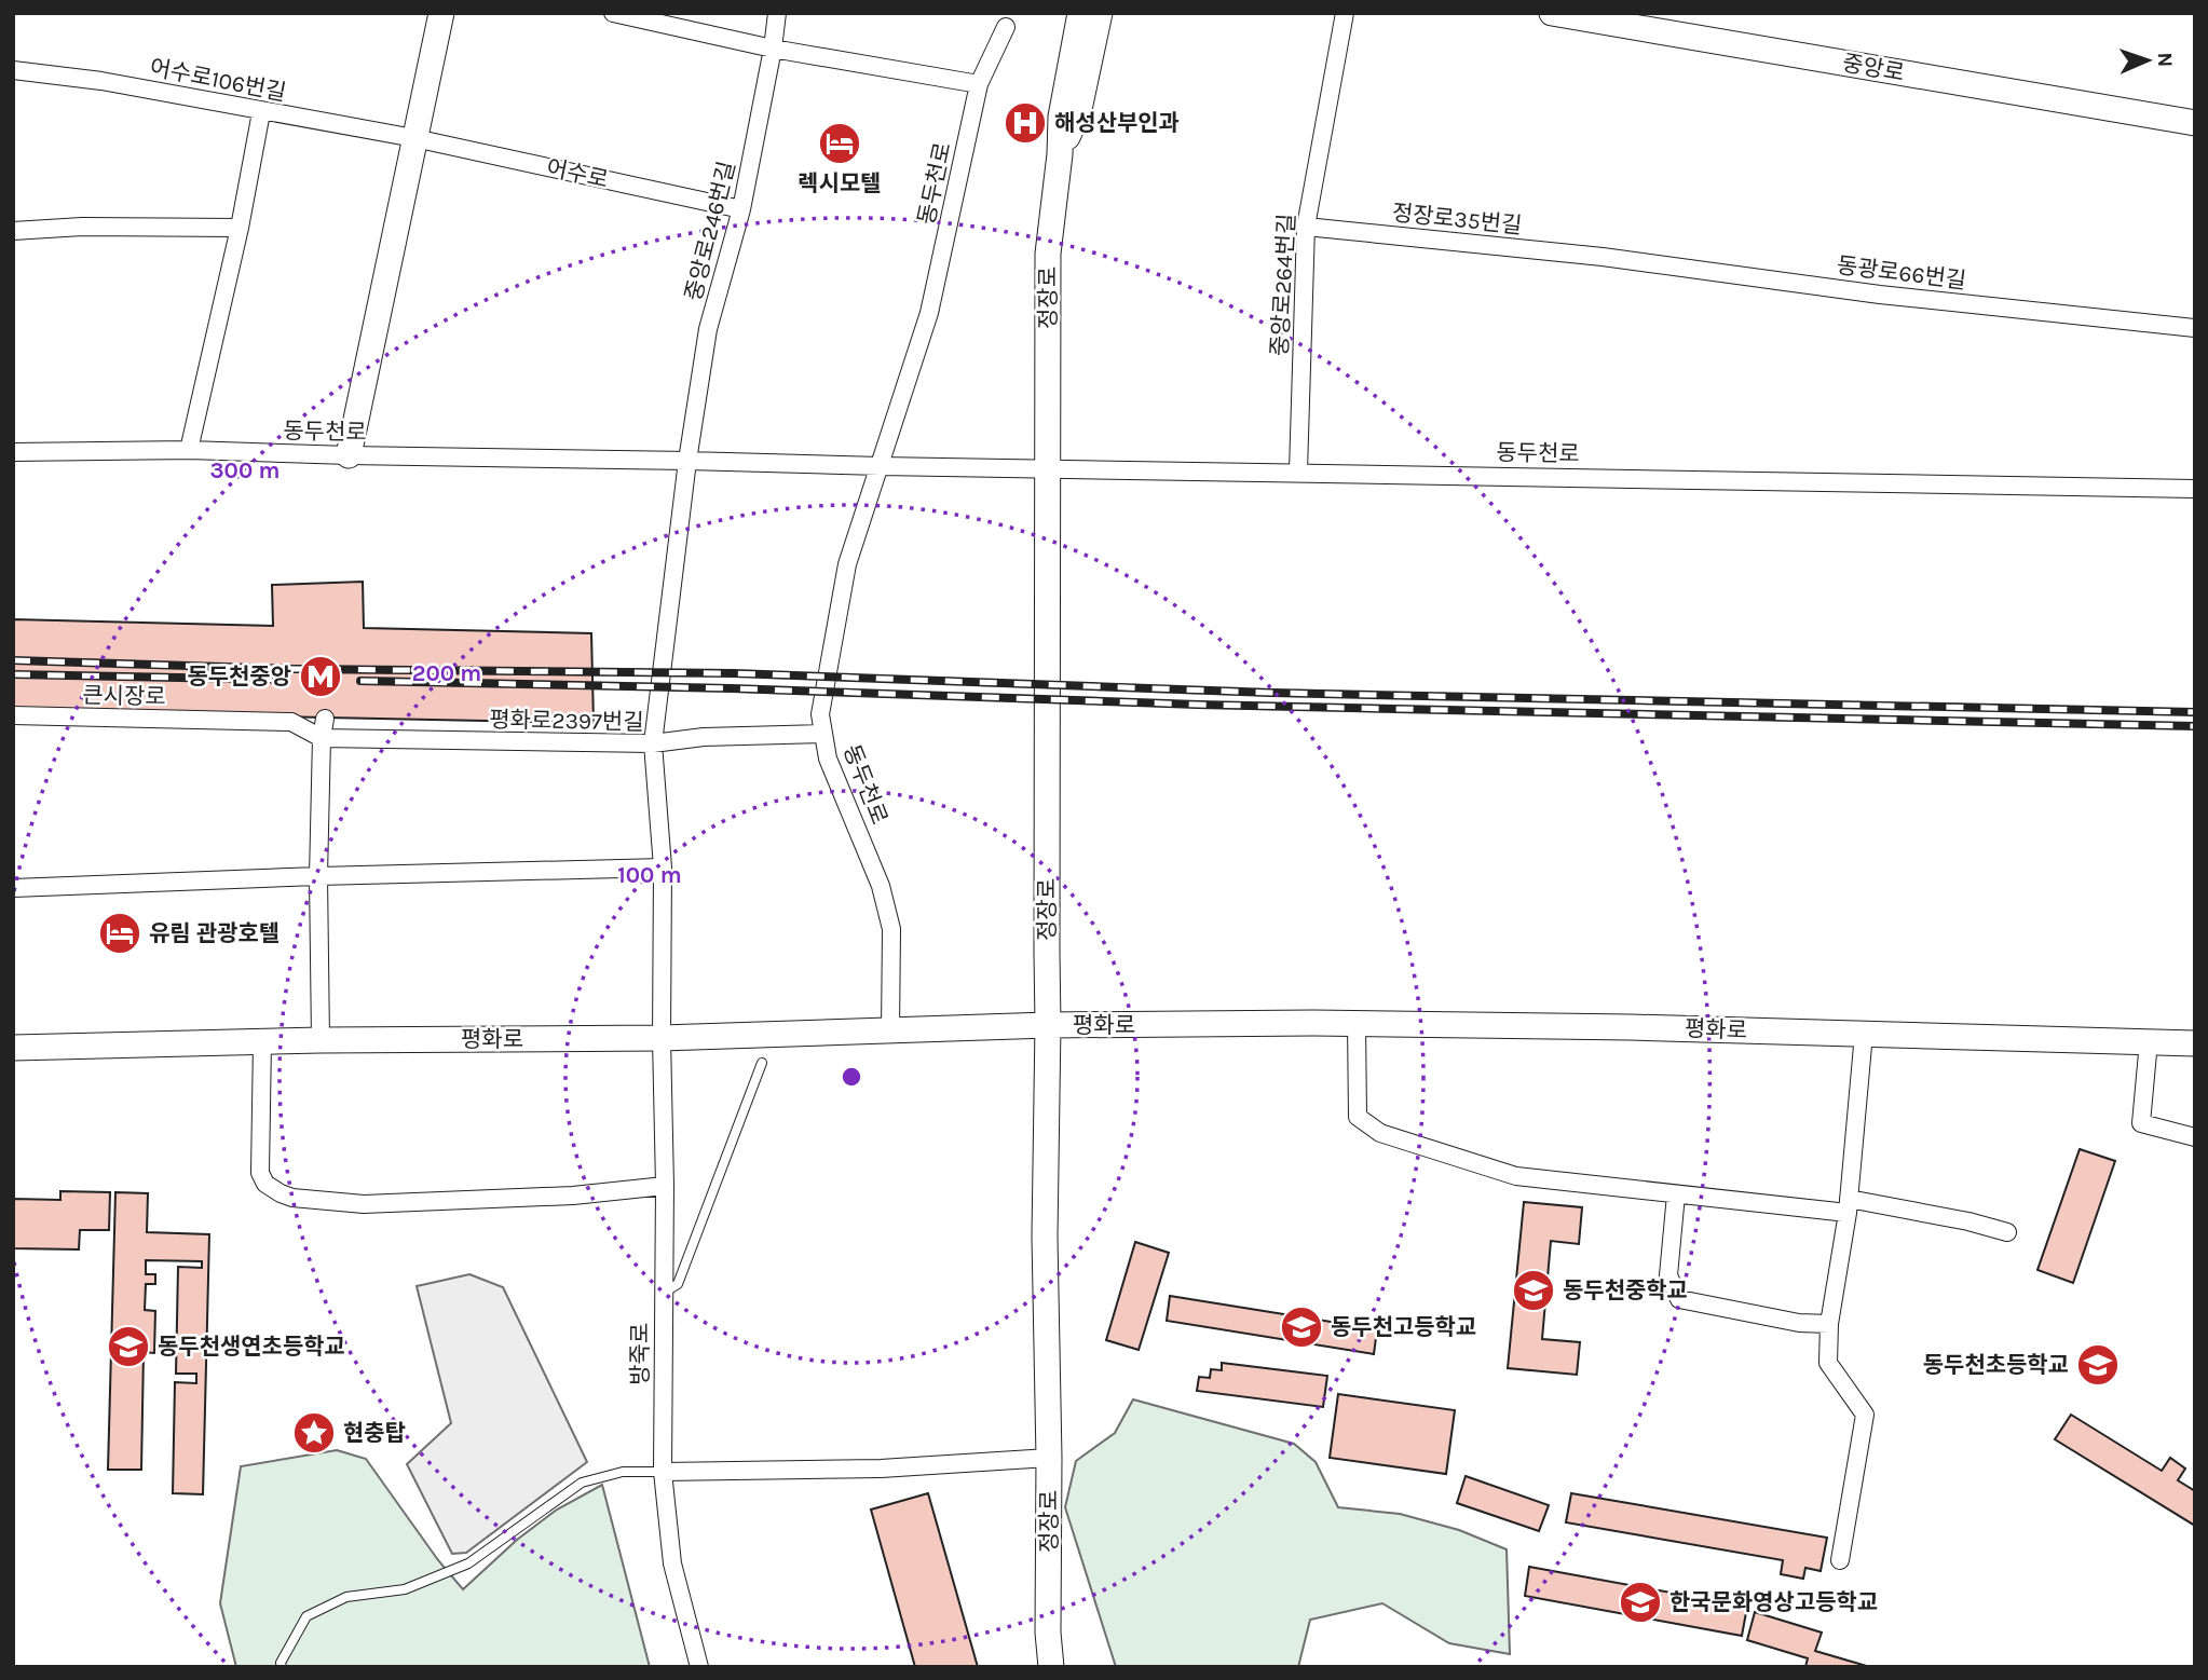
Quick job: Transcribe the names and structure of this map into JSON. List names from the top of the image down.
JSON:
{
  "streets": {
    "main road": ["중앙로", "정장로", "평화로"],
    "street": [
      "어수로106번길",
      "어수로",
      "동두천로",
      "정장로35번길",
      "중앙로246번길",
      "동광로66번길",
      "중앙로264번길",
      "큰시장로",
      "평화로2397번길",
      "방죽로"
    ]
  },
  "crossings": [
    ["어수로106번길", "어수로"],
    ["어수로", "중앙로246번길"],
    ["동두천로", "중앙로246번길"],
    ["동두천로", "중앙로264번길"],
    ["동두천로", "정장로"],
    ["동두천로", "평화로"],
    ["정장로35번길", "동광로66번길"],
    ["정장로35번길", "중앙로264번길"],
    ["정장로", "평화로"],
    ["큰시장로", "평화로2397번길"],
    ["평화로2397번길", "평화로"],
    ["평화로2397번길", "방죽로"],
    ["평화로", "방죽로"]
  ],
  "places": {
    "hospital": ["해성산부인과"],
    "hotel": ["렉시모텔", "유림 관광호텔"],
    "metro station": ["동두천중앙"],
    "school or university": [
      "동두천중학교",
      "동두천고등학교",
      "동두천생연초등학교",
      "동두천초등학교",
      "한국문화영상고등학교"
    ],
    "place": ["현충탑"]
  },
  "north": "right",
  "rings": ["300 m", "200 m", "100 m"]
}
